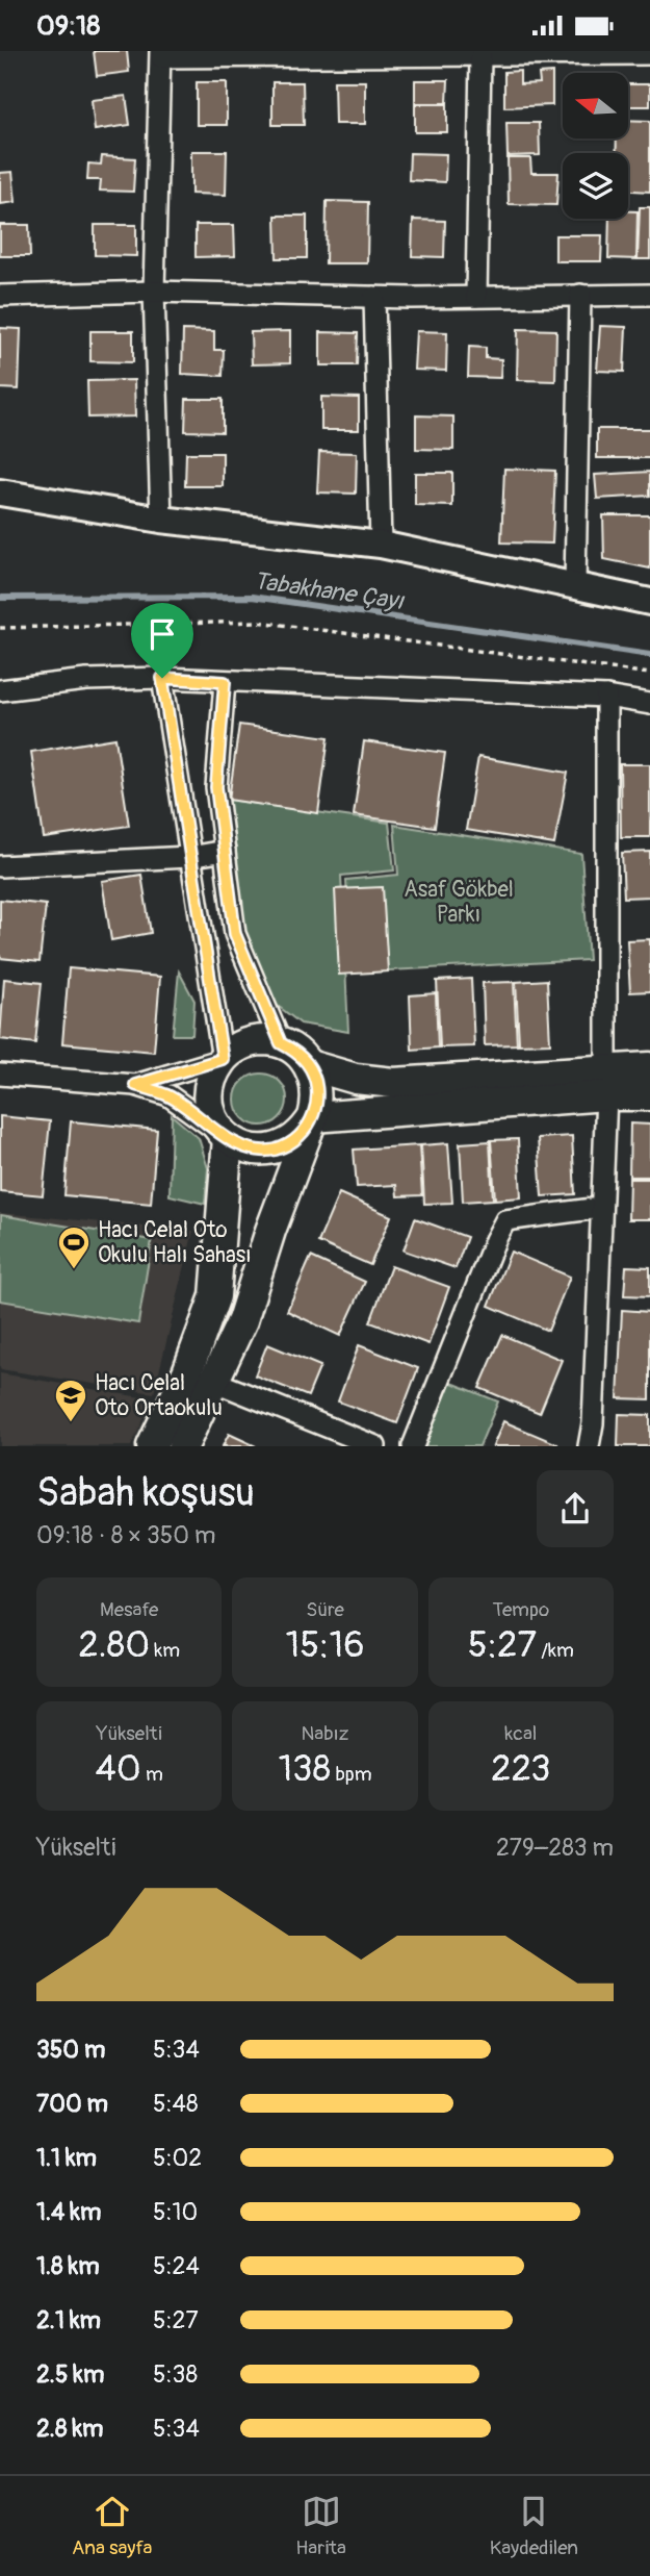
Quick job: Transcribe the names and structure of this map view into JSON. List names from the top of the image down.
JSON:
{
  "water": ["Tabakhane Çayı"],
  "parks": ["Asaf Gökbel Parkı"],
  "places": {
    "sports": ["Hacı Celal Oto Okulu Halı Sahası"],
    "school or university": ["Hacı Celal Oto Ortaokulu"]
  },
  "north": "left",
  "page": {
    "status": "09:18",
    "heading": ["Sabah koşusu", "09:18 · 8 × 350 m"],
    "stats": [
      ["Mesafe", "2.80 km"],
      ["Süre", "15:16"],
      ["Tempo", "5:27 /km"],
      ["Yükselti", "40 m"],
      ["Nabız", "138 bpm"],
      ["kcal", "223"]
    ],
    "chart": ["Yükselti", "279–283 m"],
    "list": [
      {
        "name": "350 m",
        "note": "5:34"
      },
      {
        "name": "700 m",
        "note": "5:48"
      },
      {
        "name": "1.1 km",
        "note": "5:02"
      },
      {
        "name": "1.4 km",
        "note": "5:10"
      },
      {
        "name": "1.8 km",
        "note": "5:24"
      },
      {
        "name": "2.1 km",
        "note": "5:27"
      },
      {
        "name": "2.5 km",
        "note": "5:38"
      },
      {
        "name": "2.8 km",
        "note": "5:34"
      }
    ],
    "tabs": ["Ana sayfa", "Harita", "Kaydedilen"]
  }
}
